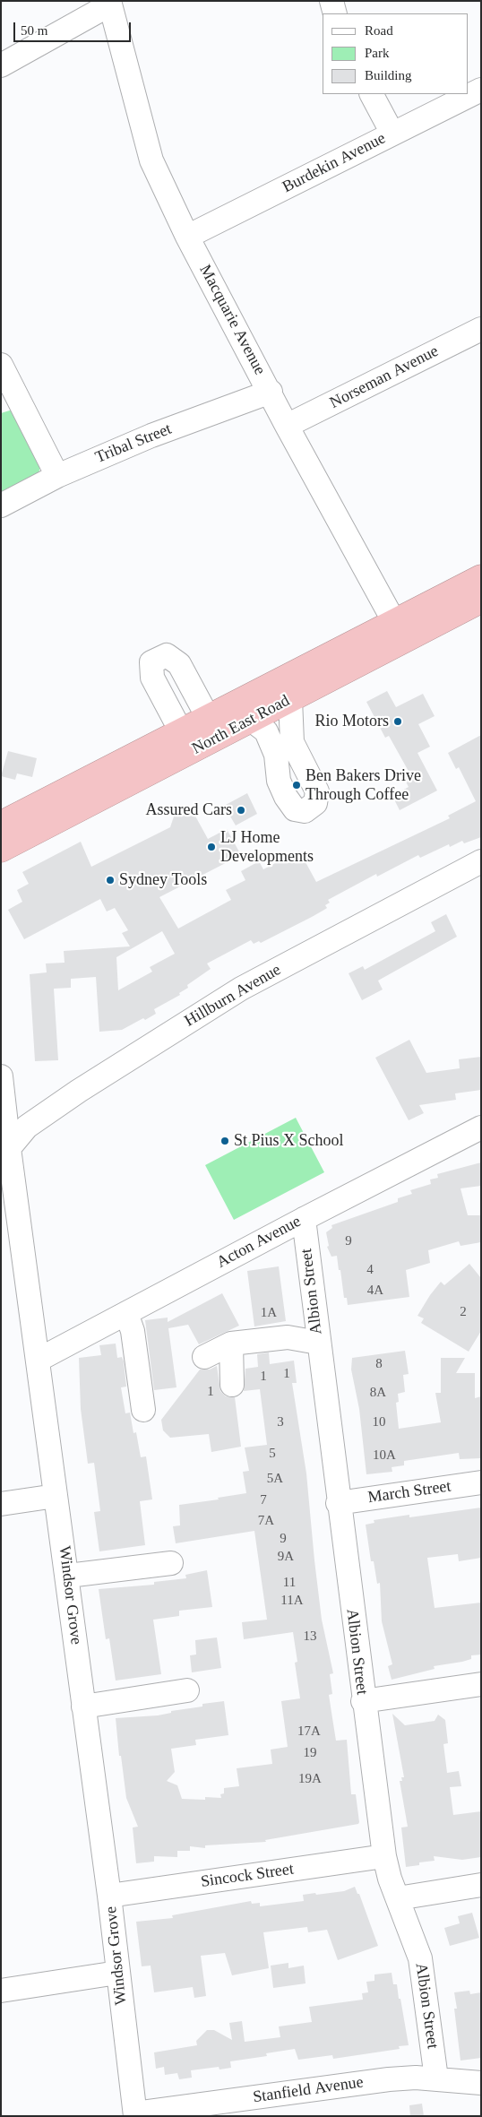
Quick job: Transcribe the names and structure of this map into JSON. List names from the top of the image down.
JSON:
{
  "streets": {
    "highway": ["North East Road"],
    "street": [
      "Burdekin Avenue",
      "Macquarie Avenue",
      "Norseman Avenue",
      "Tribal Street",
      "Hillburn Avenue",
      "Acton Avenue",
      "Albion Street",
      "March Street",
      "Windsor Grove",
      "Sincock Street",
      "Stanfield Avenue"
    ]
  },
  "crossings": [
    ["Burdekin Avenue", "Macquarie Avenue"],
    ["Macquarie Avenue", "Norseman Avenue"],
    ["Macquarie Avenue", "Tribal Street"],
    ["Macquarie Avenue", "North East Road"],
    ["Hillburn Avenue", "Windsor Grove"],
    ["Acton Avenue", "Albion Street"],
    ["Acton Avenue", "Windsor Grove"],
    ["Albion Street", "March Street"],
    ["Albion Street", "Sincock Street"],
    ["Albion Street", "Stanfield Avenue"],
    ["Windsor Grove", "Sincock Street"],
    ["Windsor Grove", "Stanfield Avenue"]
  ],
  "places": [
    "Rio Motors",
    "Ben Bakers Drive Through Coffee",
    "Assured Cars",
    "LJ Home Developments",
    "Sydney Tools",
    "St Pius X School"
  ],
  "house_numbers": [
    "9",
    "4",
    "4A",
    "2",
    "1A",
    "8",
    "1",
    "1",
    "1",
    "8A",
    "3",
    "10",
    "5",
    "10A",
    "5A",
    "7",
    "7A",
    "9",
    "9A",
    "11",
    "11A",
    "13",
    "17A",
    "19",
    "19A"
  ],
  "legend": ["Road", "Park", "Building"],
  "scale_bar": "50 m"
}
